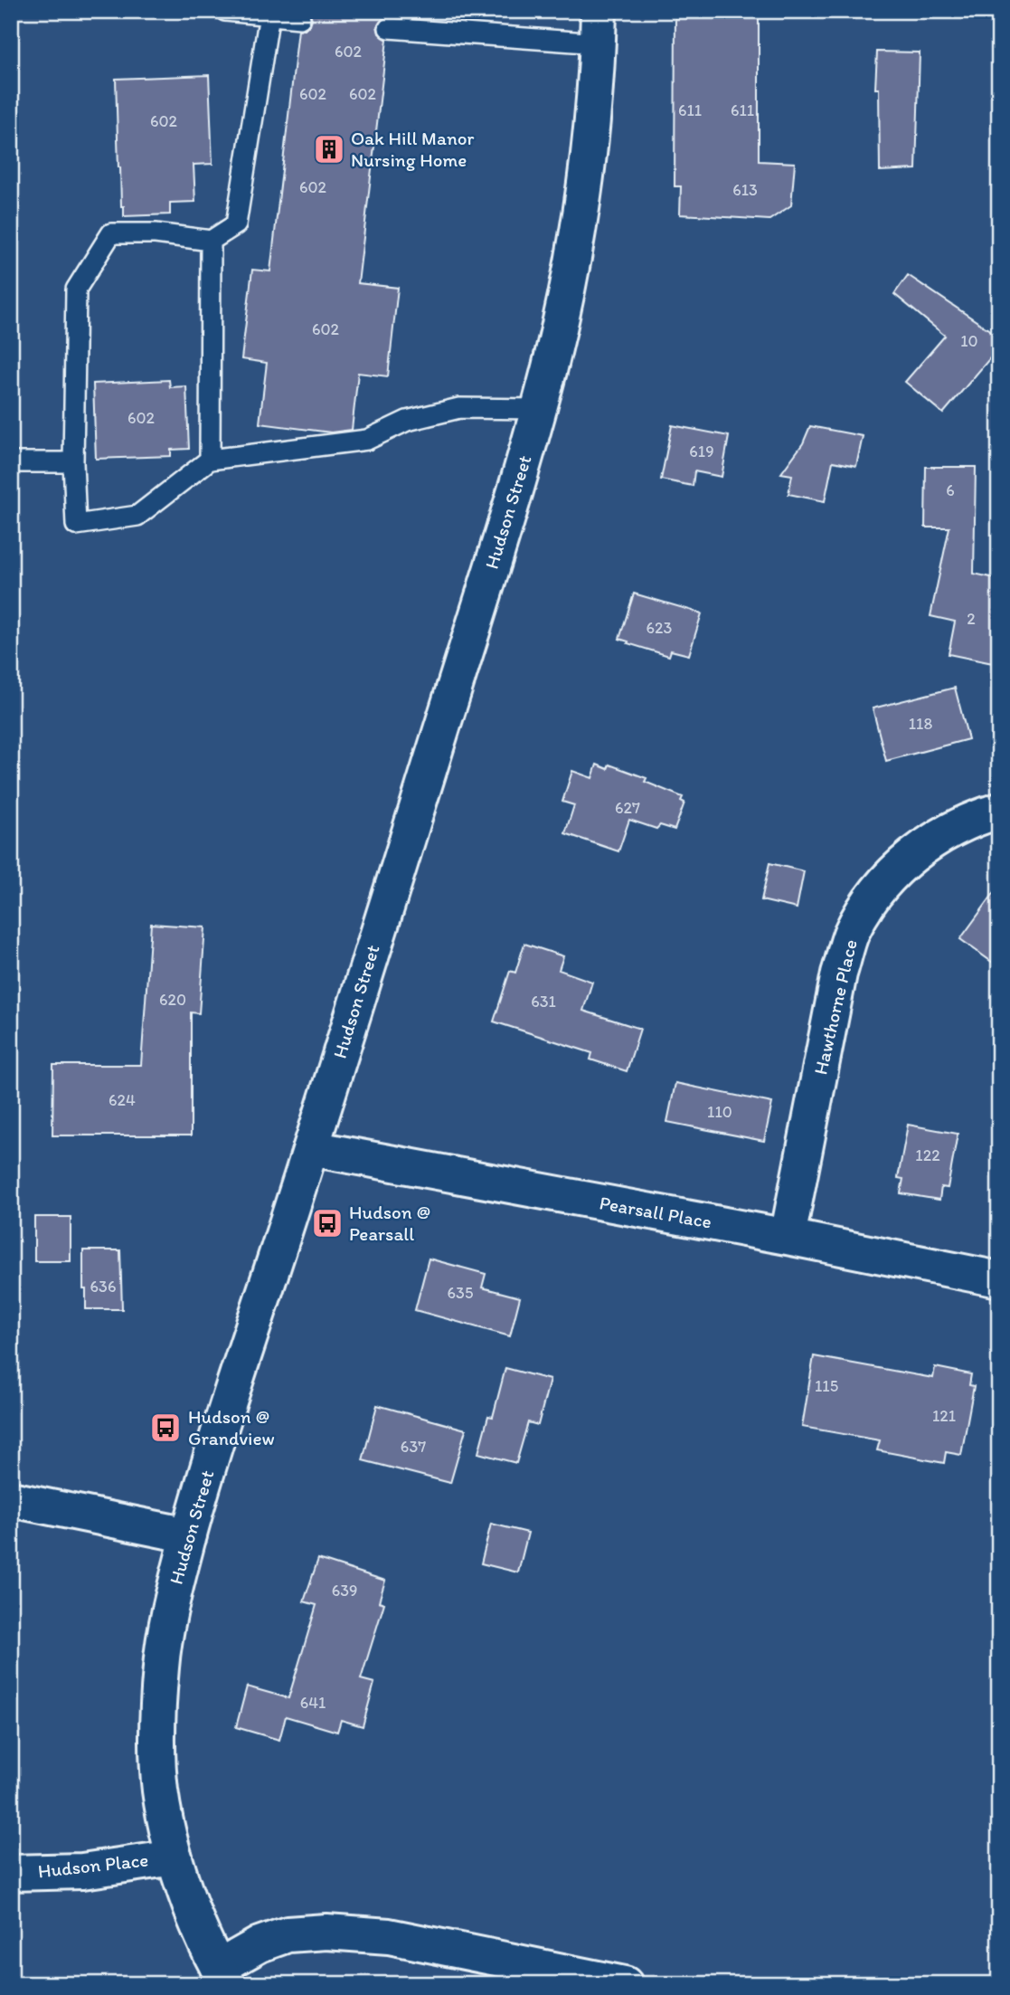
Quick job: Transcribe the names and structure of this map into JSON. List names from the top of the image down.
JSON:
{
  "streets": {
    "street": [
      "Hudson Street",
      "Hawthorne Place",
      "Pearsall Place",
      "Hudson Place"
    ]
  },
  "crossings": [
    ["Hudson Street", "Pearsall Place"],
    ["Hudson Street", "Hudson Place"],
    ["Hawthorne Place", "Pearsall Place"]
  ],
  "places": {
    "building": ["Oak Hill Manor Nursing Home"],
    "bus stop": ["Hudson @ Pearsall", "Hudson @ Grandview"]
  },
  "house_numbers": [
    "602",
    "602",
    "602",
    "611",
    "611",
    "602",
    "602",
    "613",
    "602",
    "10",
    "602",
    "619",
    "6",
    "2",
    "623",
    "118",
    "627",
    "620",
    "631",
    "624",
    "110",
    "122",
    "636",
    "635",
    "115",
    "121",
    "637",
    "639",
    "641"
  ]
}
